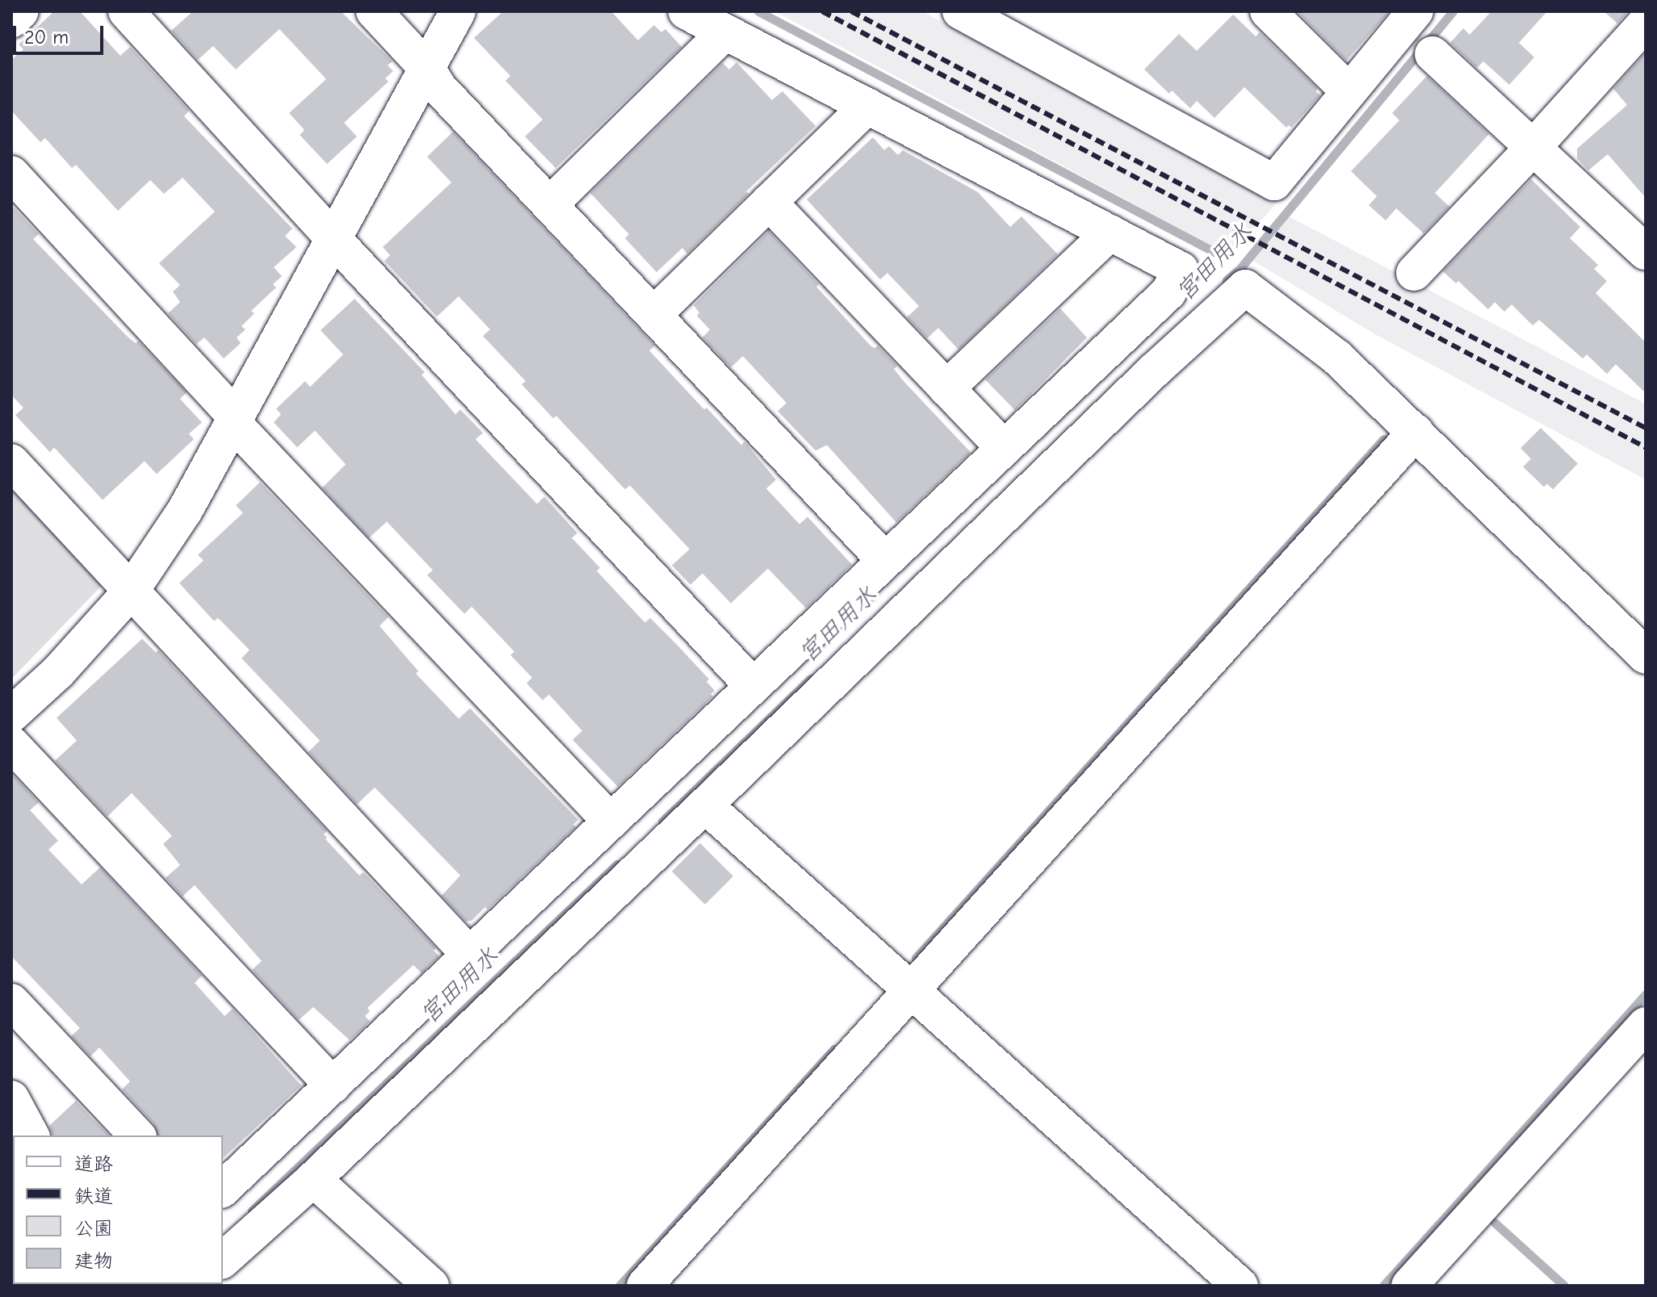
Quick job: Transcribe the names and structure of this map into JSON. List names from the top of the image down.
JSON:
{
  "water": ["宮田用水"],
  "legend": [
    "道路",
    "鉄道",
    "公園",
    "建物"
  ],
  "scale_bar": "20 m"
}
